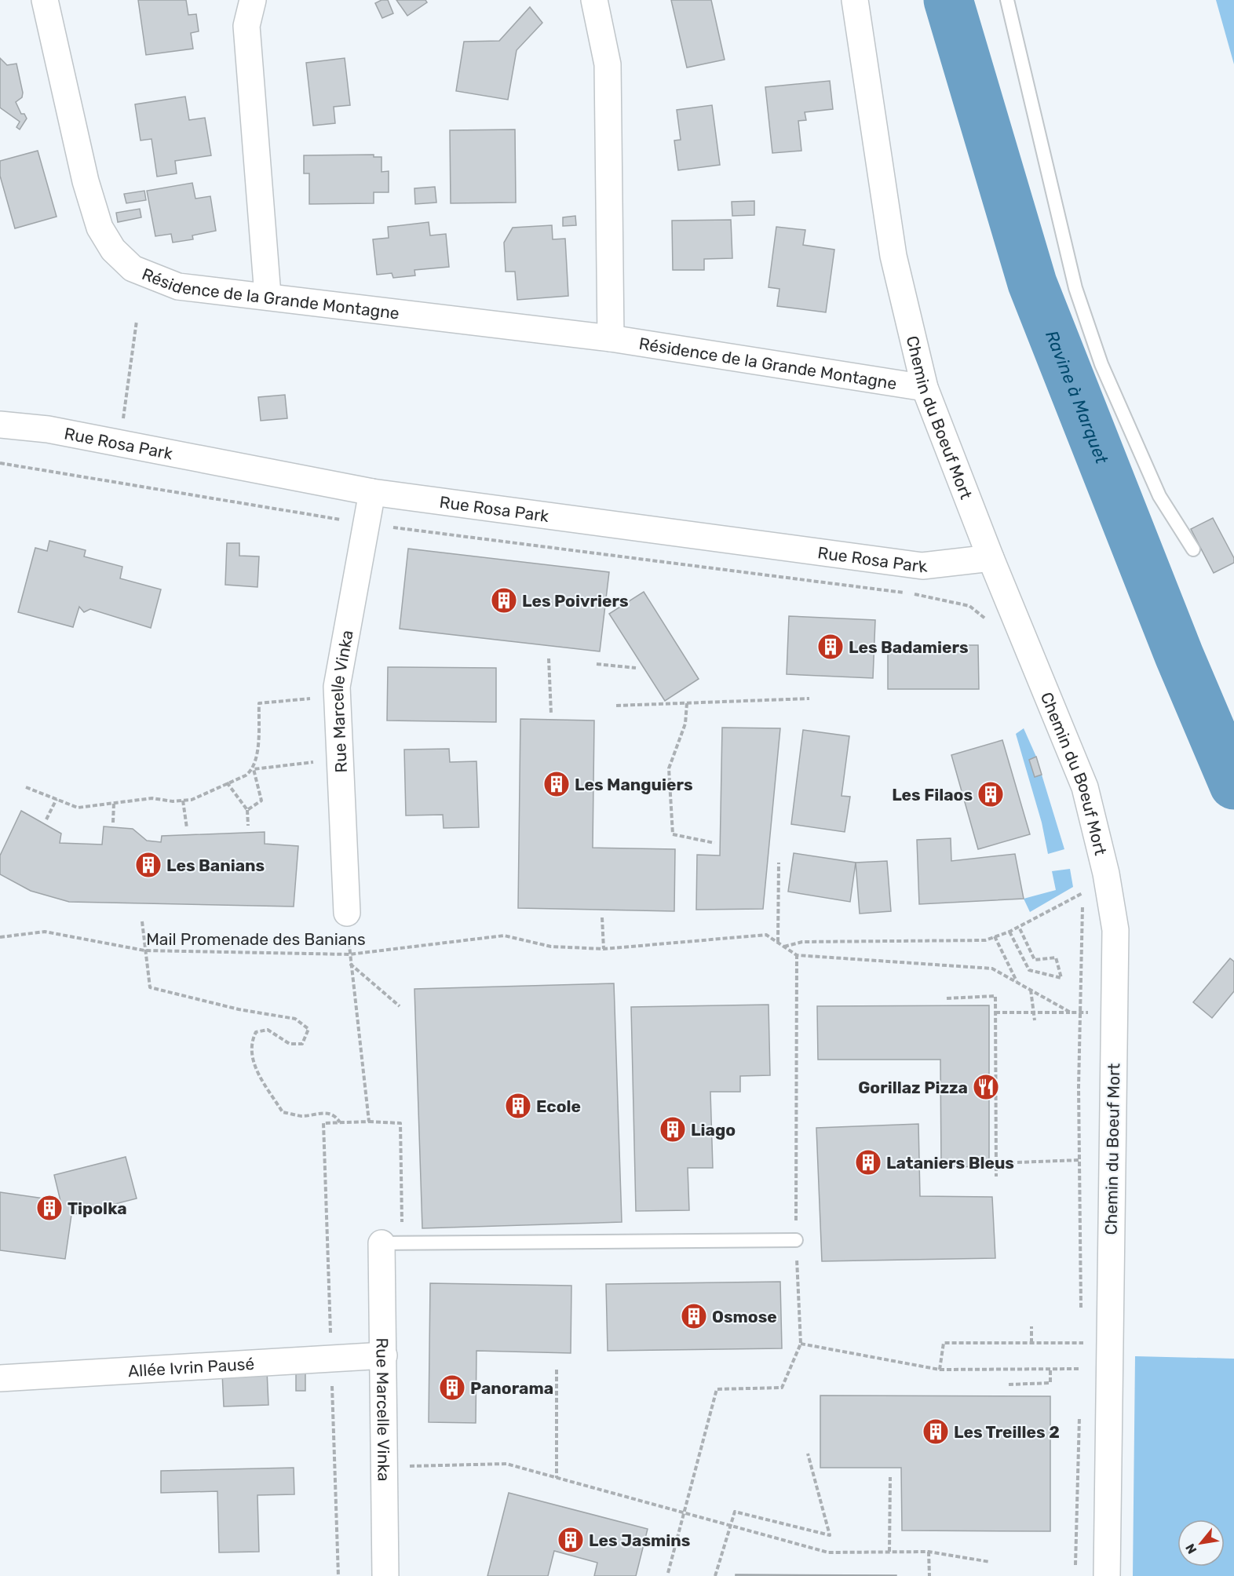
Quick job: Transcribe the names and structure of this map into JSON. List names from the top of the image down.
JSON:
{
  "streets": {
    "street": [
      "Résidence de la Grande Montagne",
      "Chemin du Boeuf Mort",
      "Rue Rosa Park",
      "Rue Marcelle Vinka",
      "Allée Ivrin Pausé"
    ],
    "path": ["Mail Promenade des Banians"]
  },
  "crossings": [
    ["Résidence de la Grande Montagne", "Chemin du Boeuf Mort"],
    ["Chemin du Boeuf Mort", "Rue Rosa Park"],
    ["Rue Rosa Park", "Rue Marcelle Vinka"],
    ["Rue Marcelle Vinka", "Allée Ivrin Pausé"]
  ],
  "water": ["Ravine à Marquet"],
  "places": {
    "building": [
      "Les Poivriers",
      "Les Badamiers",
      "Les Manguiers",
      "Les Filaos",
      "Les Banians",
      "Ecole",
      "Liago",
      "Lataniers Bleus",
      "Tipolka",
      "Osmose",
      "Panorama",
      "Les Treilles 2",
      "Les Jasmins"
    ],
    "restaurant": ["Gorillaz Pizza"]
  },
  "north": "bottom left"
}
